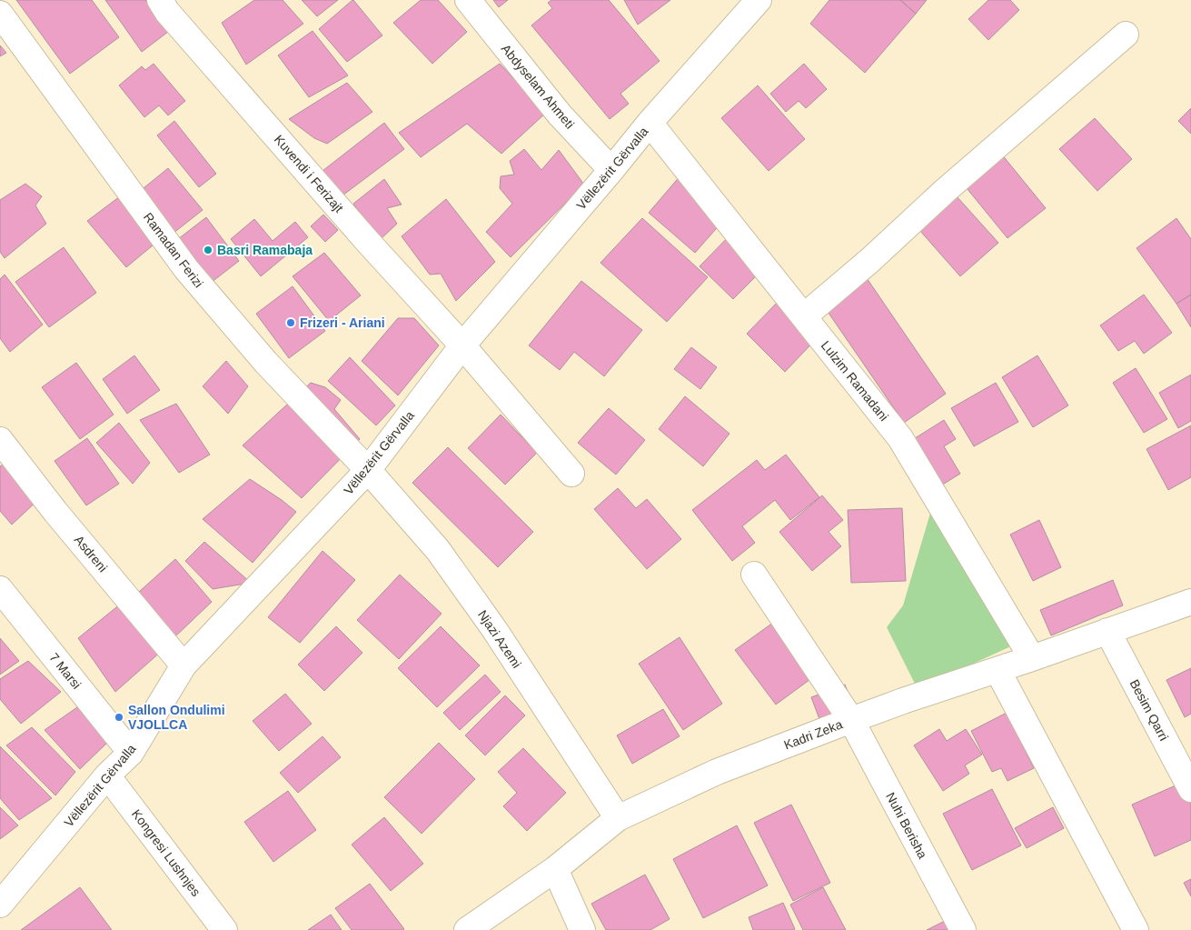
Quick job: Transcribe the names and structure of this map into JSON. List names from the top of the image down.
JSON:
{
  "streets": {
    "street": [
      "Abdyselam Ahmeti",
      "Vëllezërit Gërvalla",
      "Kuvendi i Ferizajt",
      "Ramadan Ferizi",
      "Lulzim Ramadani",
      "Asdreni",
      "Njazi Azemi",
      "7 Marsi",
      "Besim Qarri",
      "Kadri Zeka",
      "Nuhi Berisha",
      "Kongresi Lushnjes"
    ]
  },
  "crossings": [
    ["Abdyselam Ahmeti", "Vëllezërit Gërvalla"],
    ["Vëllezërit Gërvalla", "Kuvendi i Ferizajt"],
    ["Vëllezërit Gërvalla", "Ramadan Ferizi"],
    ["Vëllezërit Gërvalla", "Lulzim Ramadani"],
    ["Vëllezërit Gërvalla", "Asdreni"],
    ["Vëllezërit Gërvalla", "Njazi Azemi"],
    ["Vëllezërit Gërvalla", "7 Marsi"],
    ["Vëllezërit Gërvalla", "Kongresi Lushnjes"],
    ["Ramadan Ferizi", "Njazi Azemi"],
    ["Lulzim Ramadani", "Kadri Zeka"],
    ["Njazi Azemi", "Kadri Zeka"],
    ["Besim Qarri", "Kadri Zeka"],
    ["Kadri Zeka", "Nuhi Berisha"]
  ],
  "places": ["Basri Ramabaja", "Frizeri - Ariani", "Sallon Ondulimi VJOLLCA"]
}
